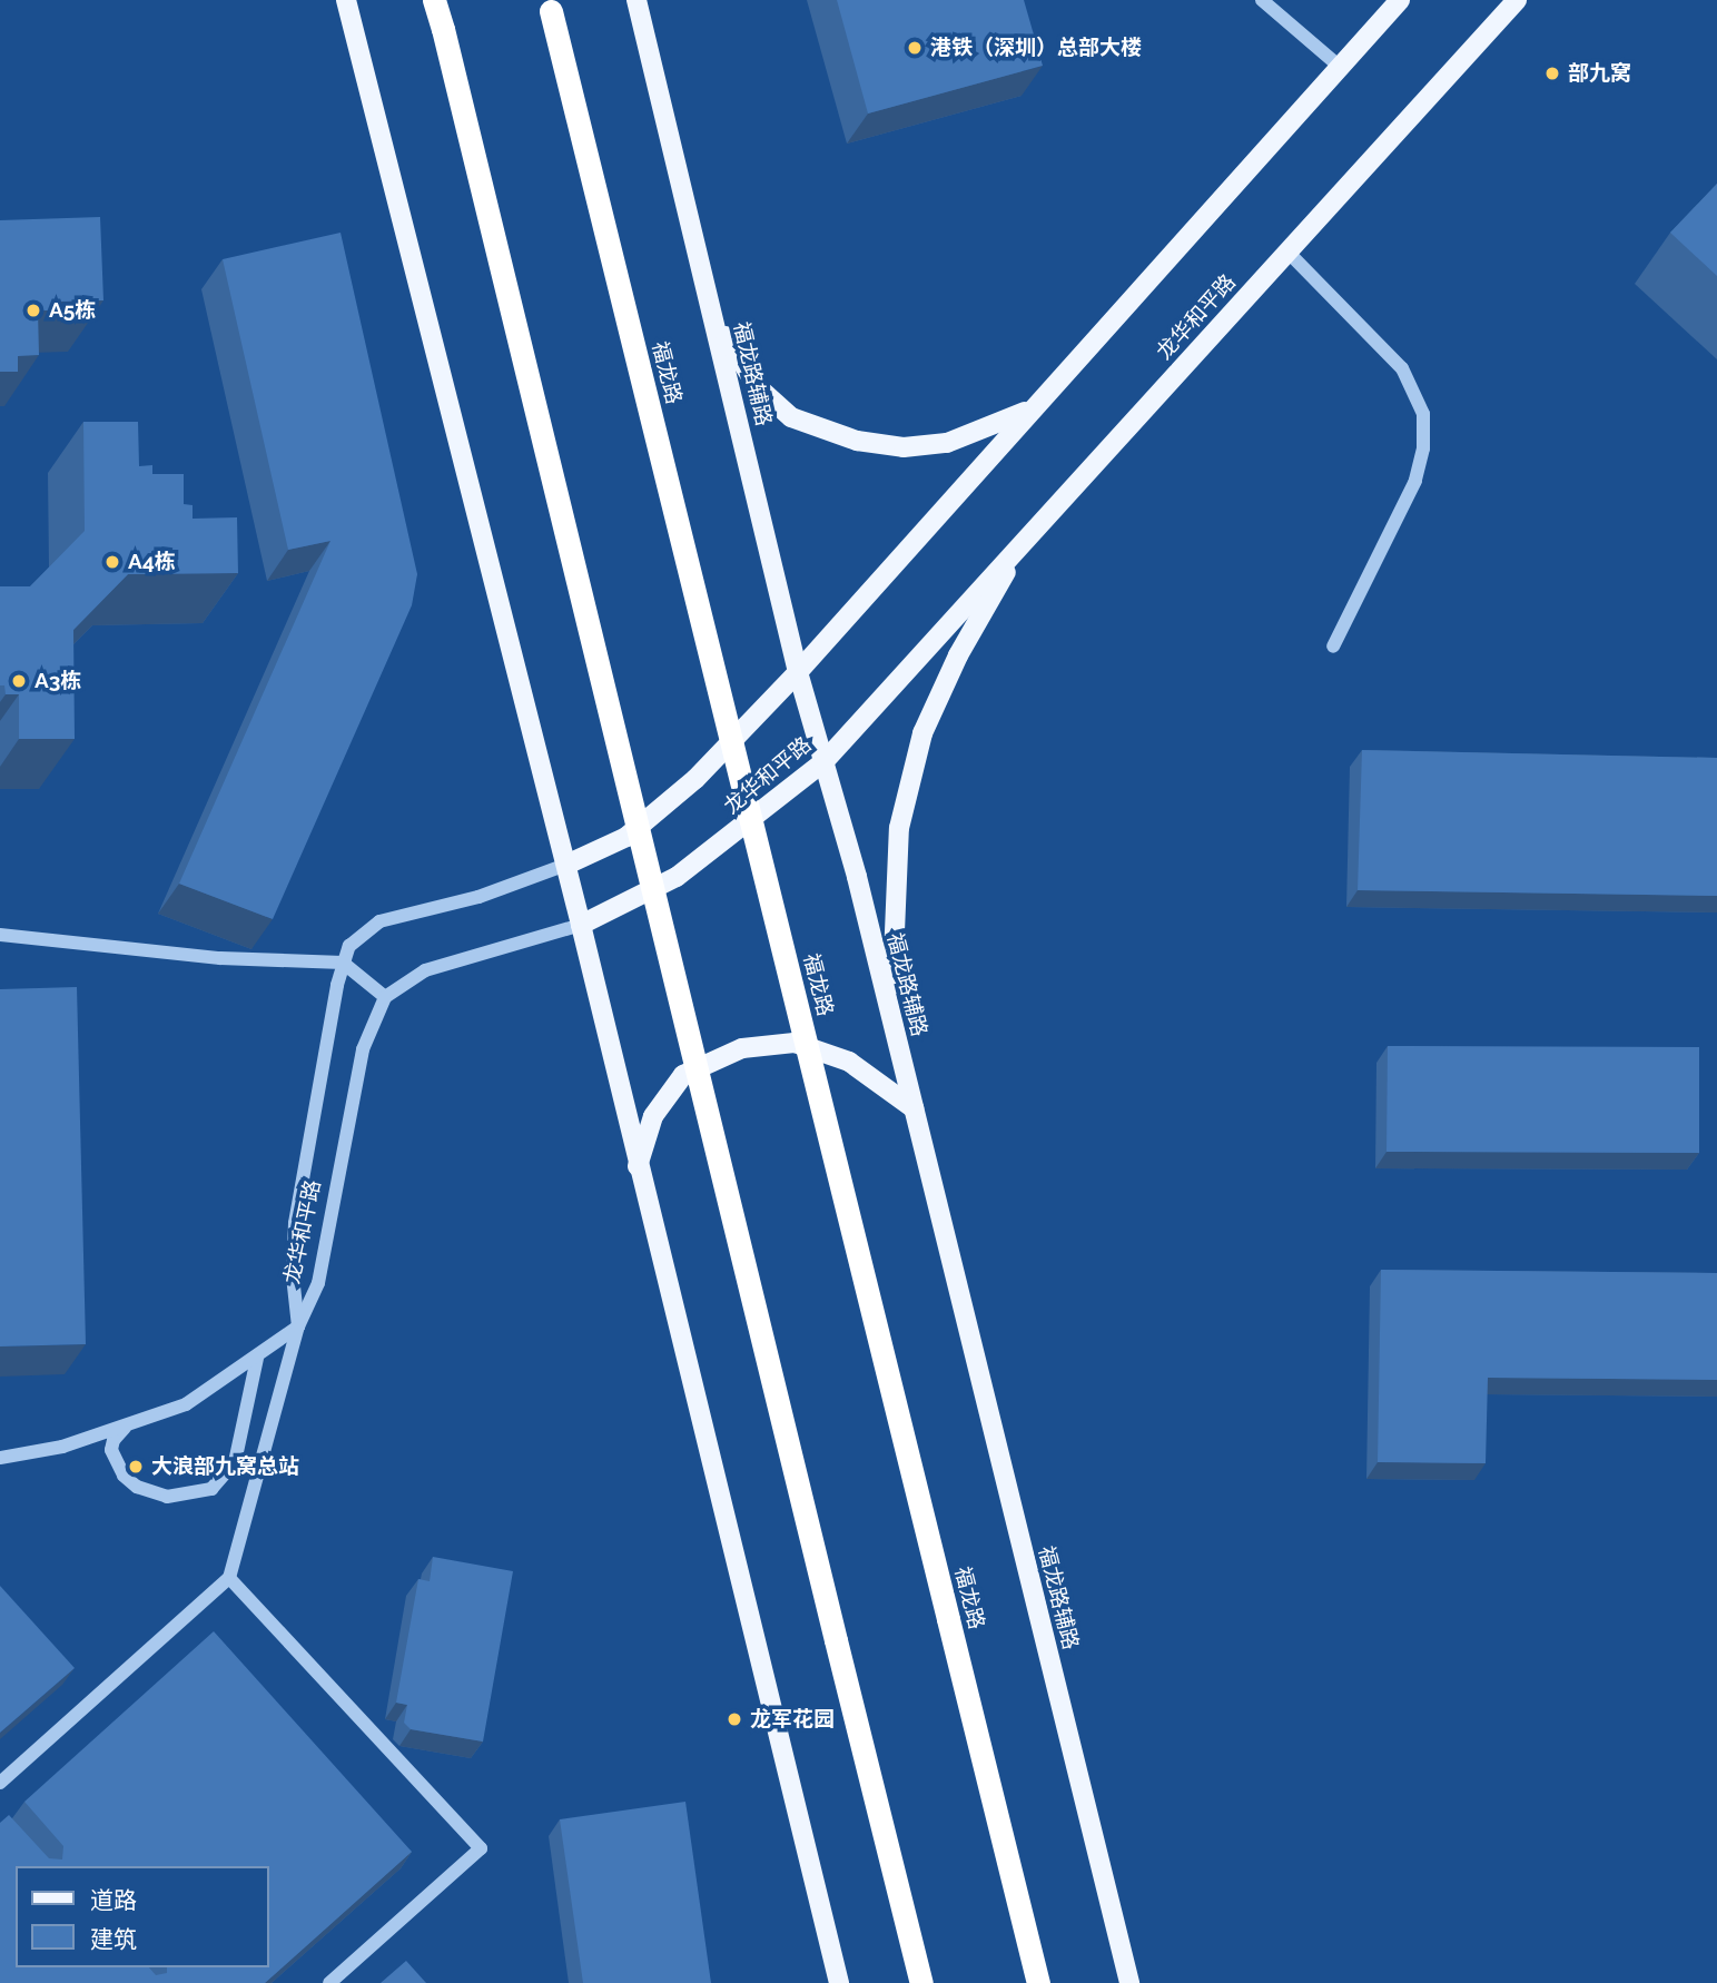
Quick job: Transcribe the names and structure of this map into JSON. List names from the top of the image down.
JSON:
{
  "streets": {
    "highway": ["福龙路"],
    "main road": ["龙华和平路", "福龙路辅路"]
  },
  "crossings": [
    ["龙华和平路", "福龙路辅路"]
  ],
  "places": [
    "港铁（深圳）总部大楼",
    "部九窝",
    "A5栋",
    "A4栋",
    "A3栋",
    "大浪部九窝总站",
    "龙军花园"
  ],
  "legend": ["道路", "建筑"]
}
